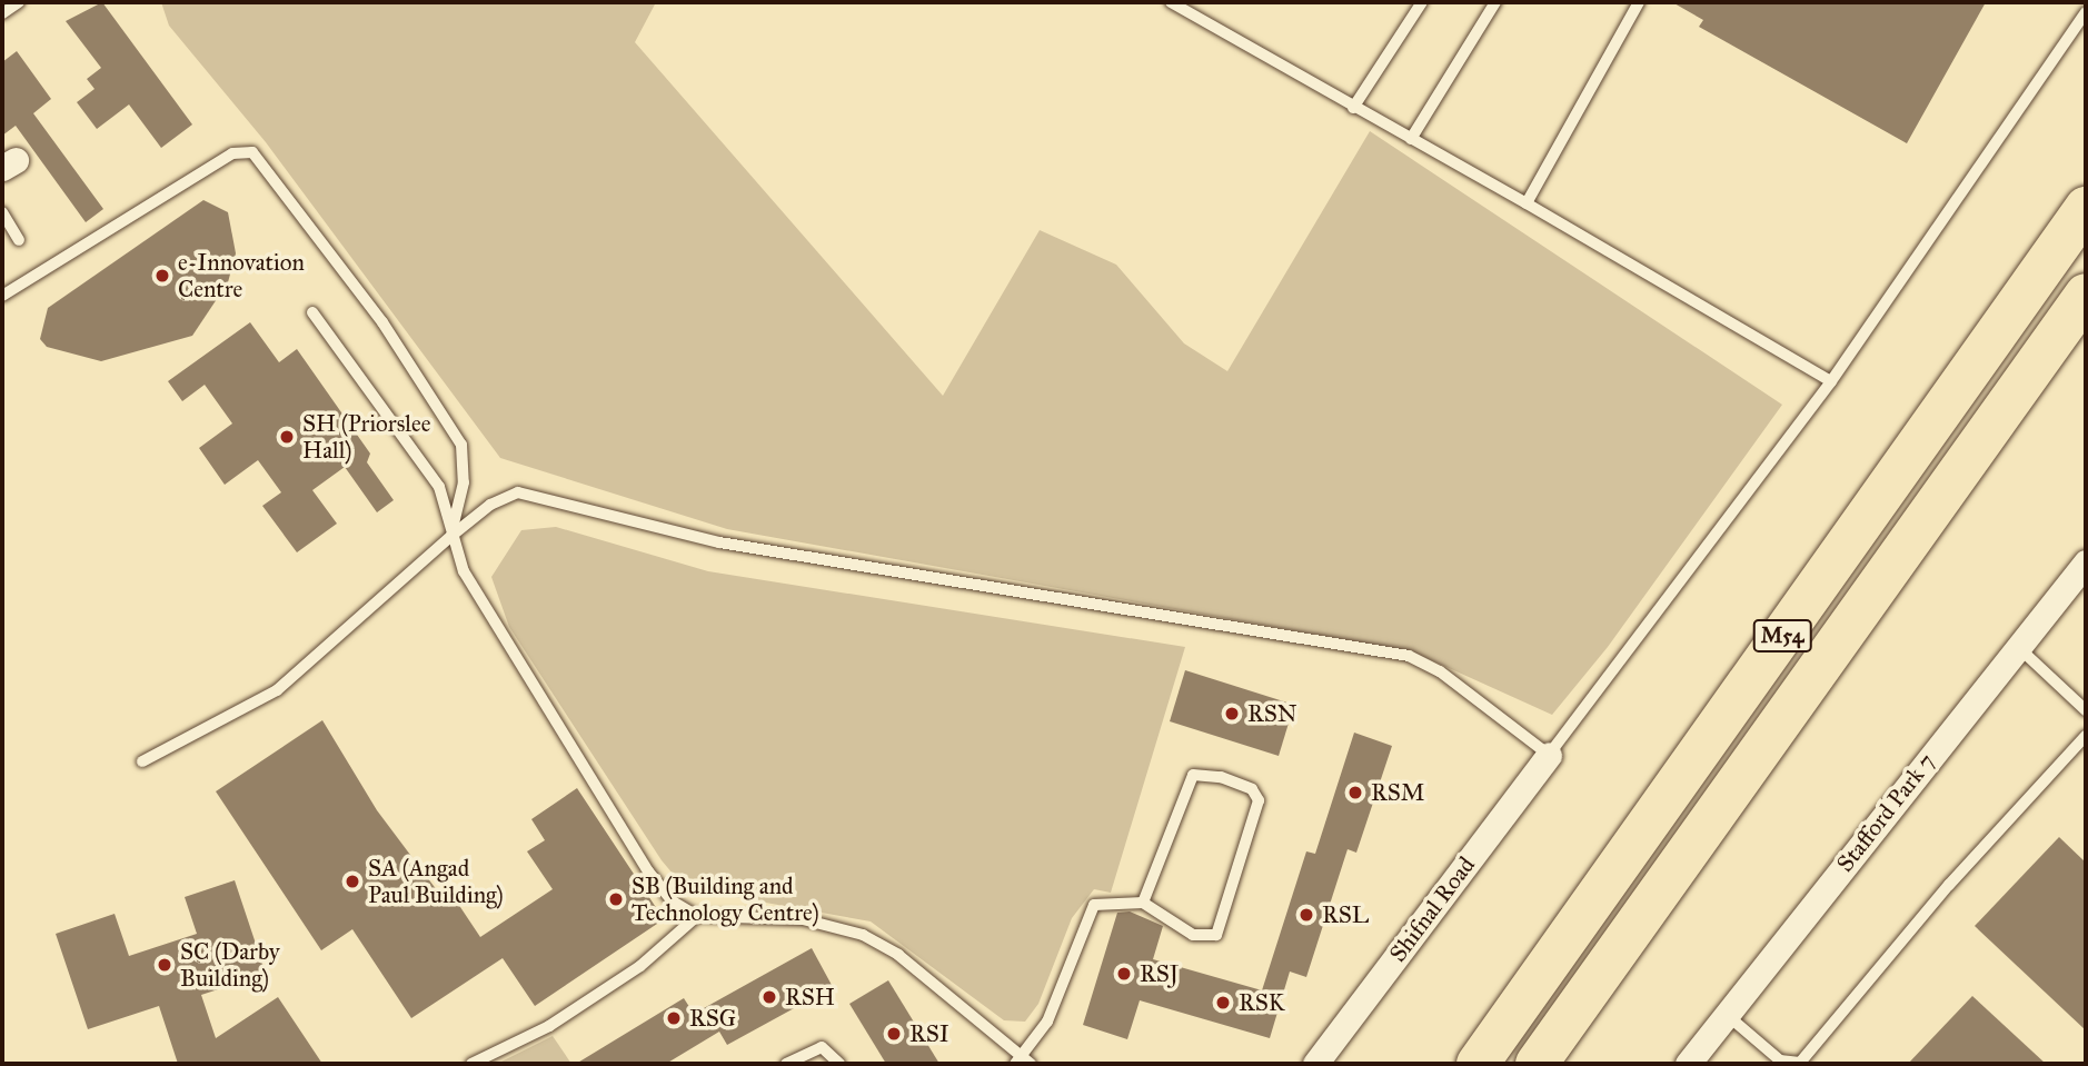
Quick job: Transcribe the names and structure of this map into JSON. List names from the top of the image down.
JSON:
{
  "streets": {
    "highway": ["M54"],
    "street": ["Stafford Park 7", "Shifnal Road"]
  },
  "places": [
    "e-Innovation Centre",
    "SH (Priorslee Hall)",
    "RSN",
    "RSM",
    "SA (Angad Paul Building)",
    "SB (Building and Technology Centre)",
    "RSL",
    "SC (Darby Building)",
    "RSJ",
    "RSH",
    "RSK",
    "RSG",
    "RSI"
  ]
}
